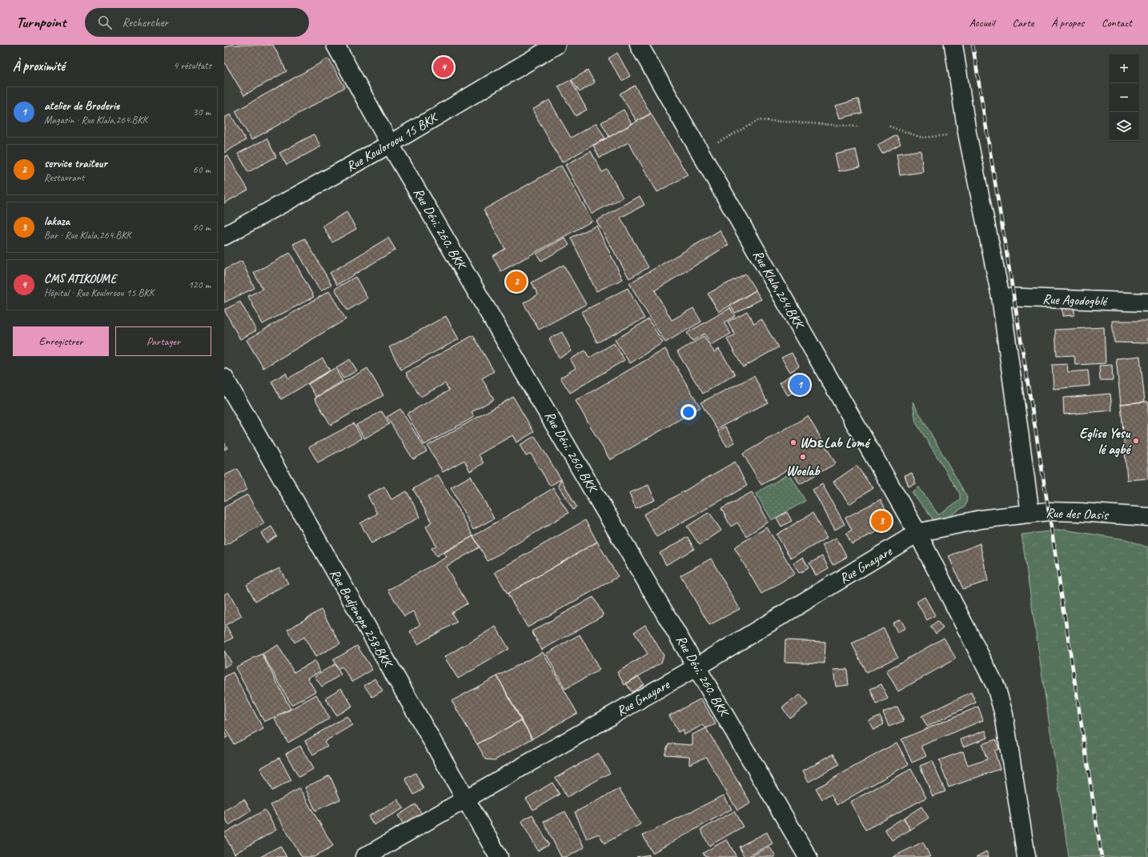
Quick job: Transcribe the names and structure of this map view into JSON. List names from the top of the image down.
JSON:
{
  "streets": {
    "street": [
      "Rue Kouloroou 15 BKK",
      "Rue Dévi. 260. BKK",
      "Rue Klala,264.BKK",
      "Rue Agodogblé",
      "Rue des Oasis",
      "Rue Gnayare",
      "Rue Badjenope 258.BKK"
    ]
  },
  "crossings": [
    ["Rue Kouloroou 15 BKK", "Rue Dévi. 260. BKK"],
    ["Rue Dévi. 260. BKK", "Rue Gnayare"],
    ["Rue Klala,264.BKK", "Rue Gnayare"],
    ["Rue des Oasis", "Rue Gnayare"],
    ["Rue Gnayare", "Rue Badjenope 258.BKK"]
  ],
  "places": ["Eglise Yesu lé agbé", "WɔɛLab Lomé", "Woelab"],
  "page": {
    "header": "Turnpoint",
    "search": "Rechercher",
    "nav": [
      "Accueil",
      "Carte",
      "À propos",
      "Contact"
    ],
    "heading": ["À proximité", "4 résultats"],
    "map_buttons": ["+", "−"],
    "pins": [
      "4",
      "2",
      "1",
      "3"
    ],
    "list": [
      {
        "mark": "1",
        "name": "atelier de Broderie",
        "note": "Magasin · Rue Klala,264.BKK",
        "value": "30 m"
      },
      {
        "mark": "2",
        "name": "service traiteur",
        "note": "Restaurant",
        "value": "60 m"
      },
      {
        "mark": "3",
        "name": "lakaza",
        "note": "Bar · Rue Klala,264.BKK",
        "value": "60 m"
      },
      {
        "mark": "4",
        "name": "CMS ATIKOUME",
        "note": "Hôpital · Rue Kouloroou 15 BKK",
        "value": "120 m"
      }
    ],
    "buttons": ["Enregistrer", "Partager"]
  }
}
